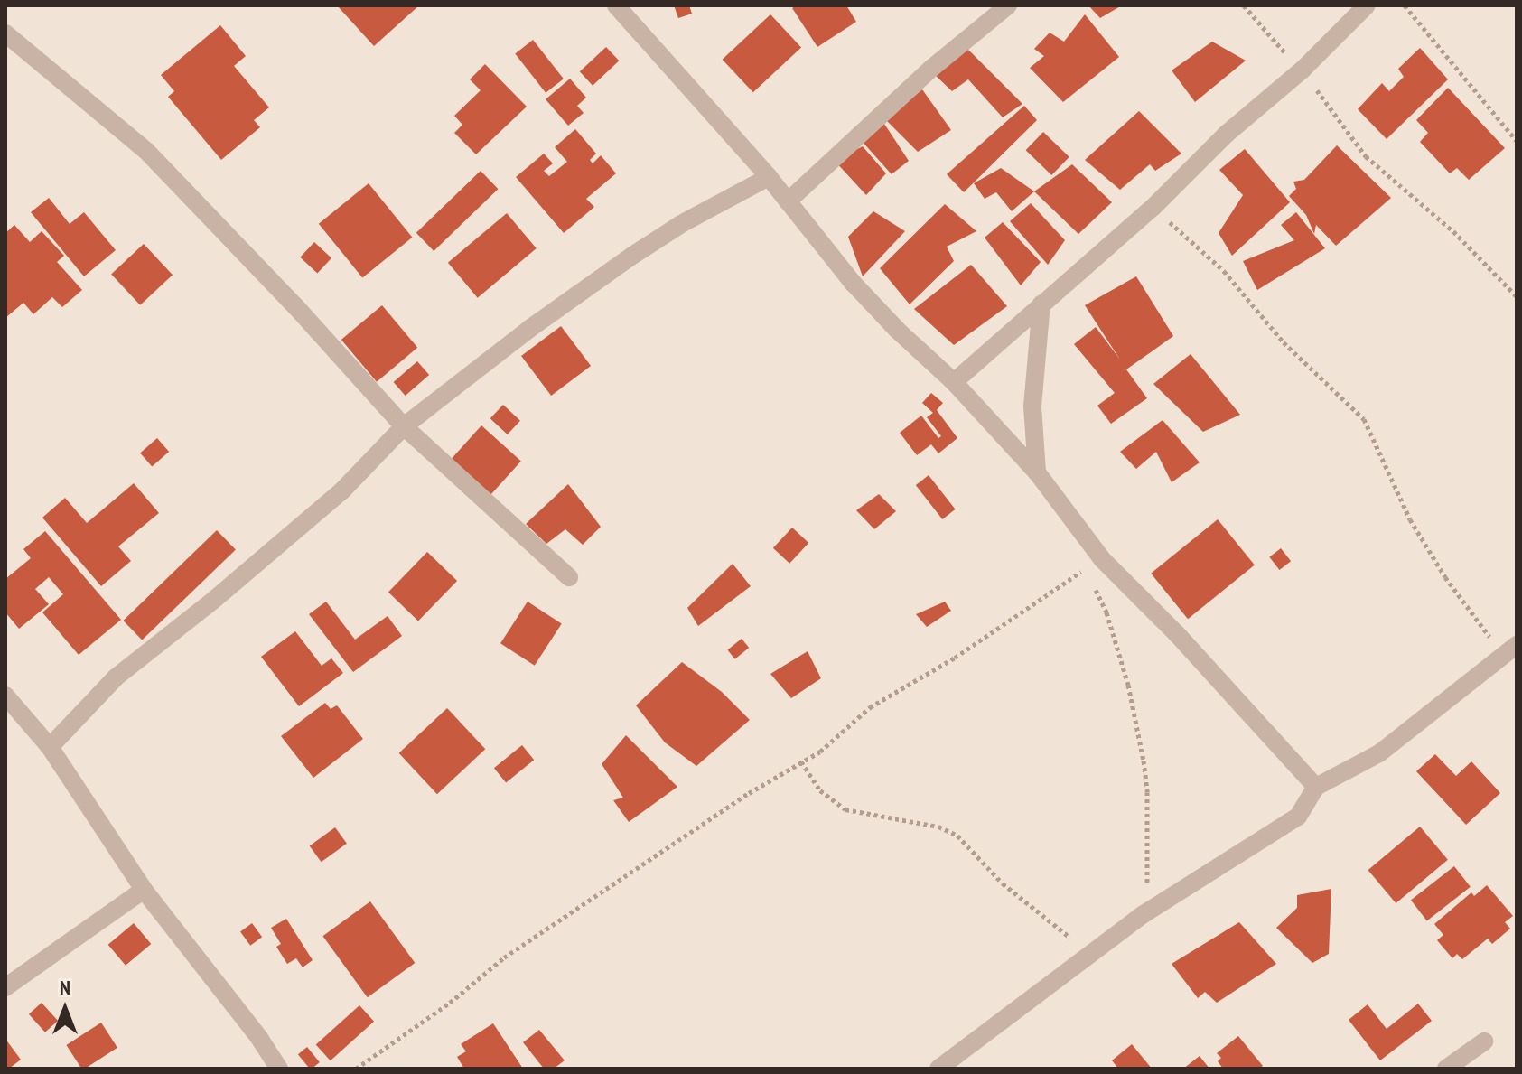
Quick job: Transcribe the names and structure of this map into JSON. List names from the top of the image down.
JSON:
{
  "north": "top"
}
